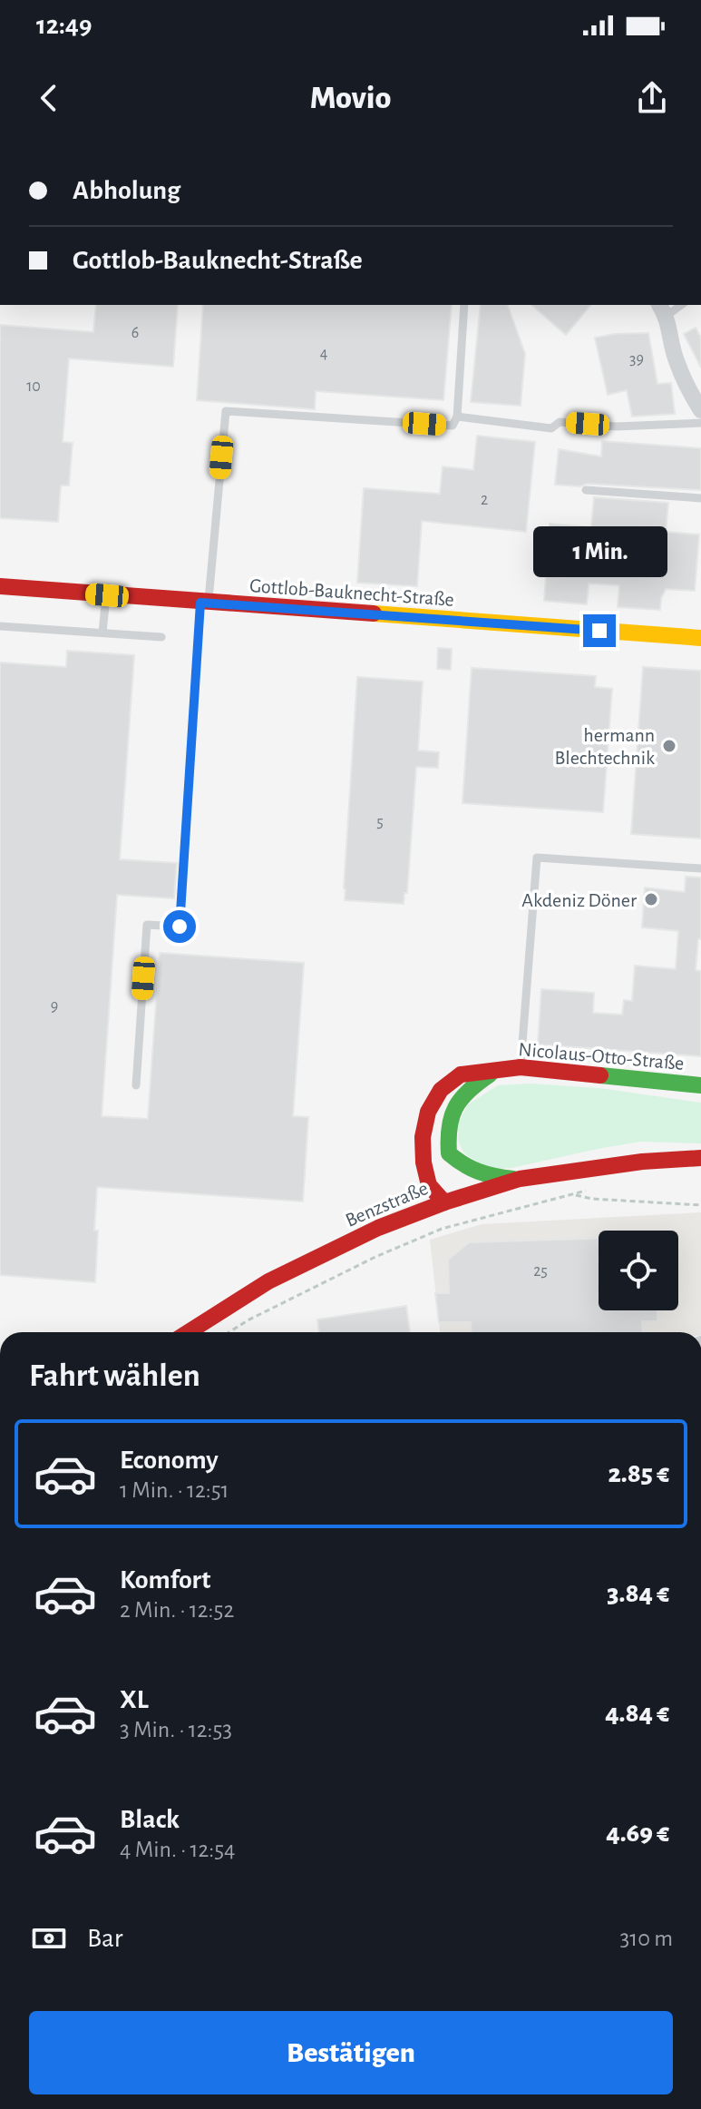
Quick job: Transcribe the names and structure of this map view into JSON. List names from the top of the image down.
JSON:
{
  "streets": {
    "street": ["Gottlob-Bauknecht-Straße", "Nicolaus-Otto-Straße", "Benzstraße"]
  },
  "crossings": [
    ["Nicolaus-Otto-Straße", "Benzstraße"]
  ],
  "places": ["hermann Blechtechnik", "Akdeniz Döner"],
  "house_numbers": [
    "6",
    "4",
    "39",
    "10",
    "2",
    "5",
    "9",
    "25"
  ],
  "page": {
    "status": "12:49",
    "header": "Movio",
    "banner": ["Abholung", "Gottlob-Bauknecht-Straße"],
    "bubble": "1 Min.",
    "heading": "Fahrt wählen",
    "list": [
      {
        "name": "Economy",
        "note": "1 Min. · 12:51",
        "value": "2.85 €"
      },
      {
        "name": "Komfort",
        "note": "2 Min. · 12:52",
        "value": "3.84 €"
      },
      {
        "name": "XL",
        "note": "3 Min. · 12:53",
        "value": "4.84 €"
      },
      {
        "name": "Black",
        "note": "4 Min. · 12:54",
        "value": "4.69 €"
      }
    ],
    "pay": ["Bar", "310 m"],
    "buttons": "Bestätigen"
  }
}
